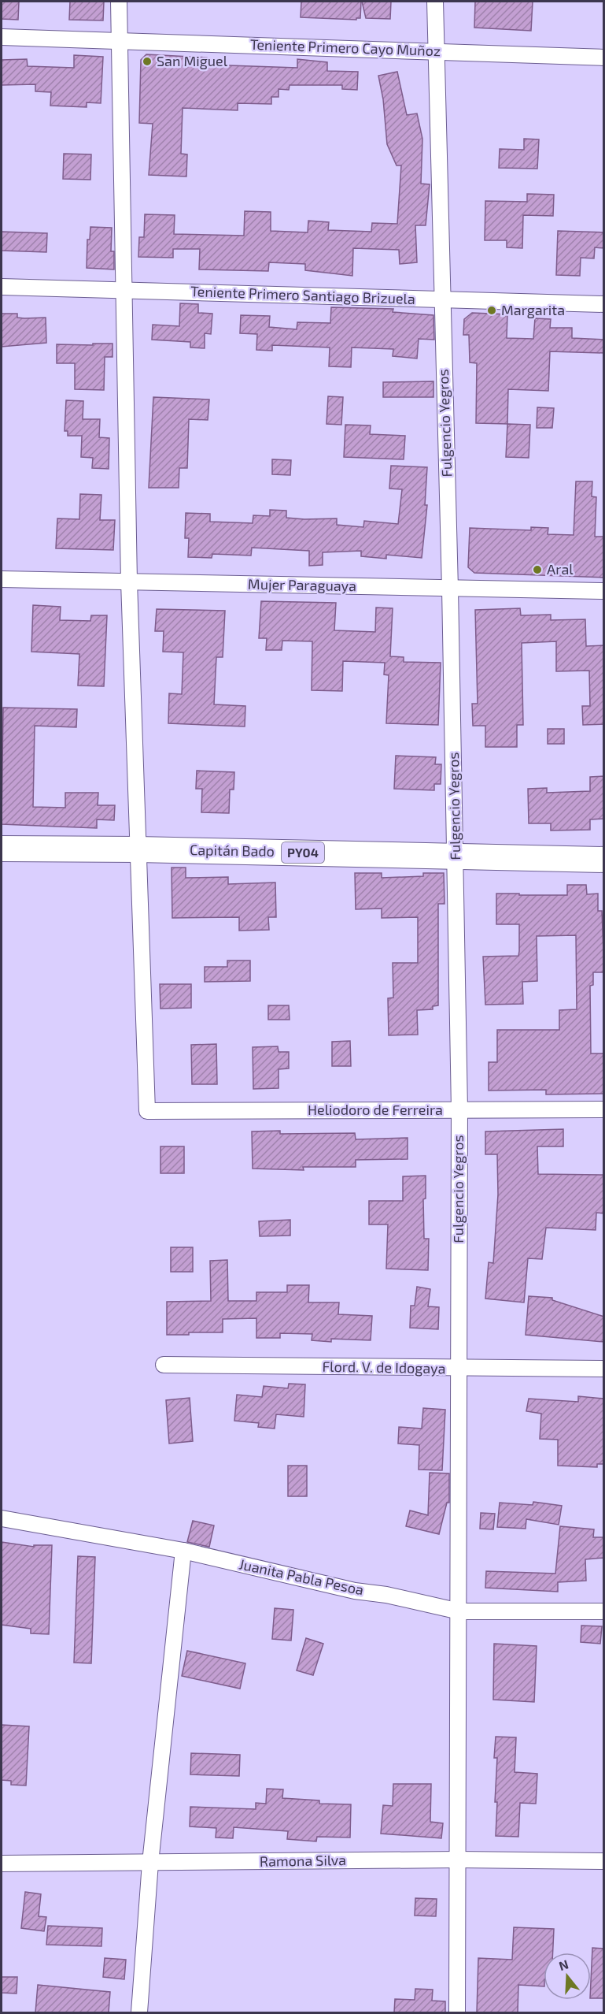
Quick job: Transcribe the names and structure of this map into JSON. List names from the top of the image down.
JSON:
{
  "streets": {
    "main road": ["Capitán Bado", "PY04"],
    "street": [
      "Teniente Primero Cayo Muñoz",
      "Teniente Primero Santiago Brizuela",
      "Fulgencio Yegros",
      "Mujer Paraguaya",
      "Heliodoro de Ferreira",
      "Flord. V. de Idogaya",
      "Juanita Pabla Pesoa",
      "Ramona Silva"
    ]
  },
  "crossings": [
    ["Teniente Primero Cayo Muñoz", "Fulgencio Yegros"],
    ["Teniente Primero Santiago Brizuela", "Fulgencio Yegros"],
    ["Fulgencio Yegros", "Mujer Paraguaya"],
    ["Fulgencio Yegros", "Capitán Bado"],
    ["Fulgencio Yegros", "Heliodoro de Ferreira"],
    ["Fulgencio Yegros", "Flord. V. de Idogaya"],
    ["Fulgencio Yegros", "Juanita Pabla Pesoa"],
    ["Fulgencio Yegros", "Ramona Silva"],
    ["Capitán Bado", "Heliodoro de Ferreira"]
  ],
  "places": ["San Miguel", "Margarita", "Aral"],
  "north": "top"
}
